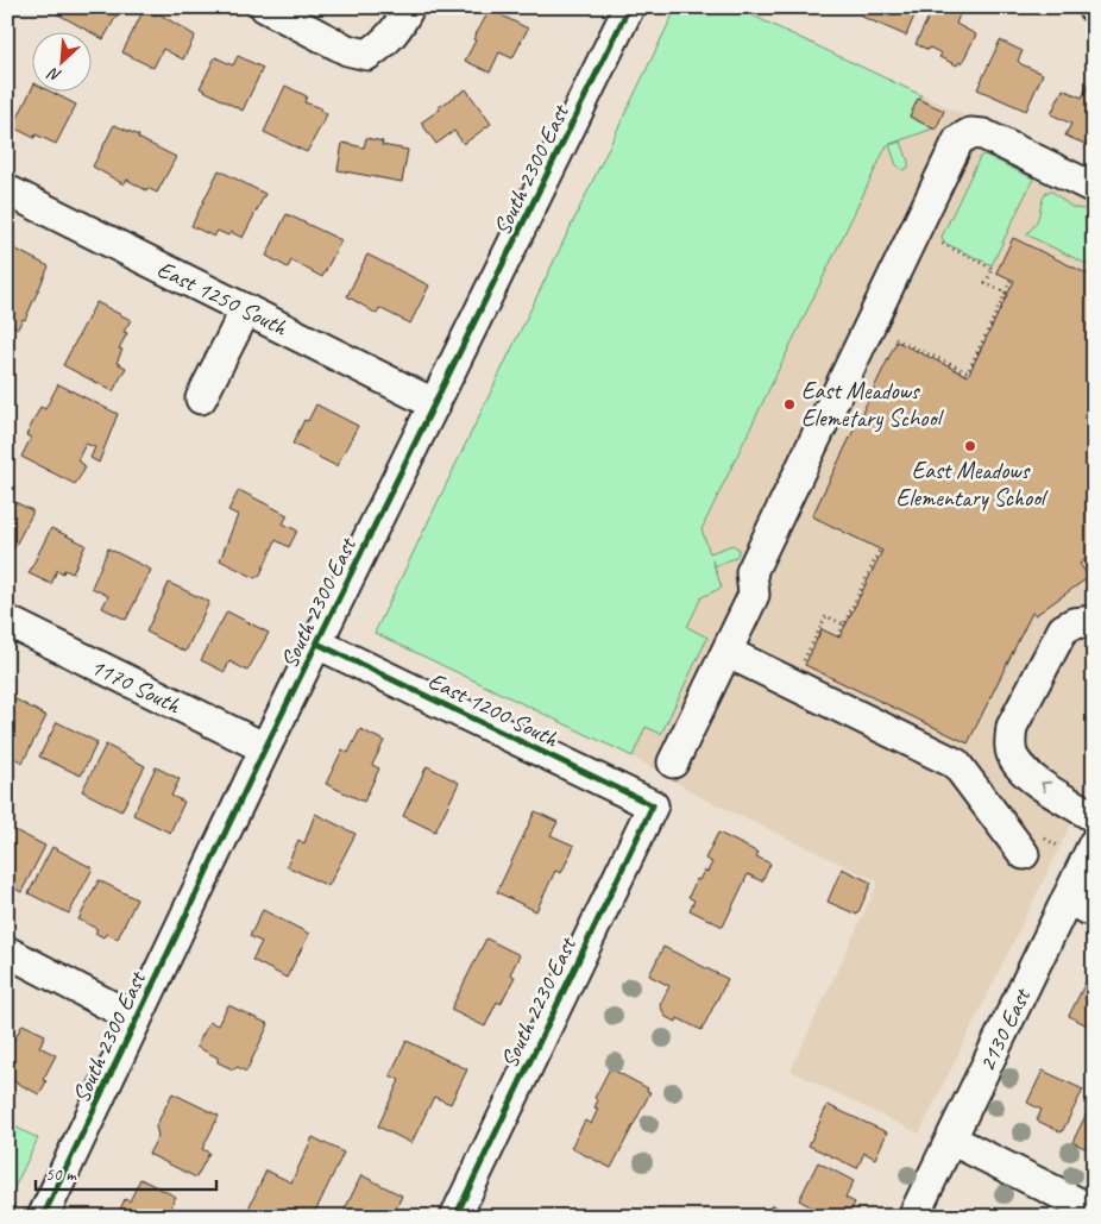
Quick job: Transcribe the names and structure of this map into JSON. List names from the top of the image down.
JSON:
{
  "streets": {
    "street": [
      "South 2300 East",
      "East 1250 South",
      "1170 South",
      "East 1200 South",
      "South 2230 East",
      "2130 East"
    ]
  },
  "crossings": [
    ["South 2300 East", "East 1250 South"],
    ["South 2300 East", "1170 South"],
    ["South 2300 East", "East 1200 South"],
    ["East 1200 South", "South 2230 East"]
  ],
  "places": ["East Meadows Elemetary School", "East Meadows Elementary School"],
  "scale_bar": "50 m",
  "north": "bottom left"
}
